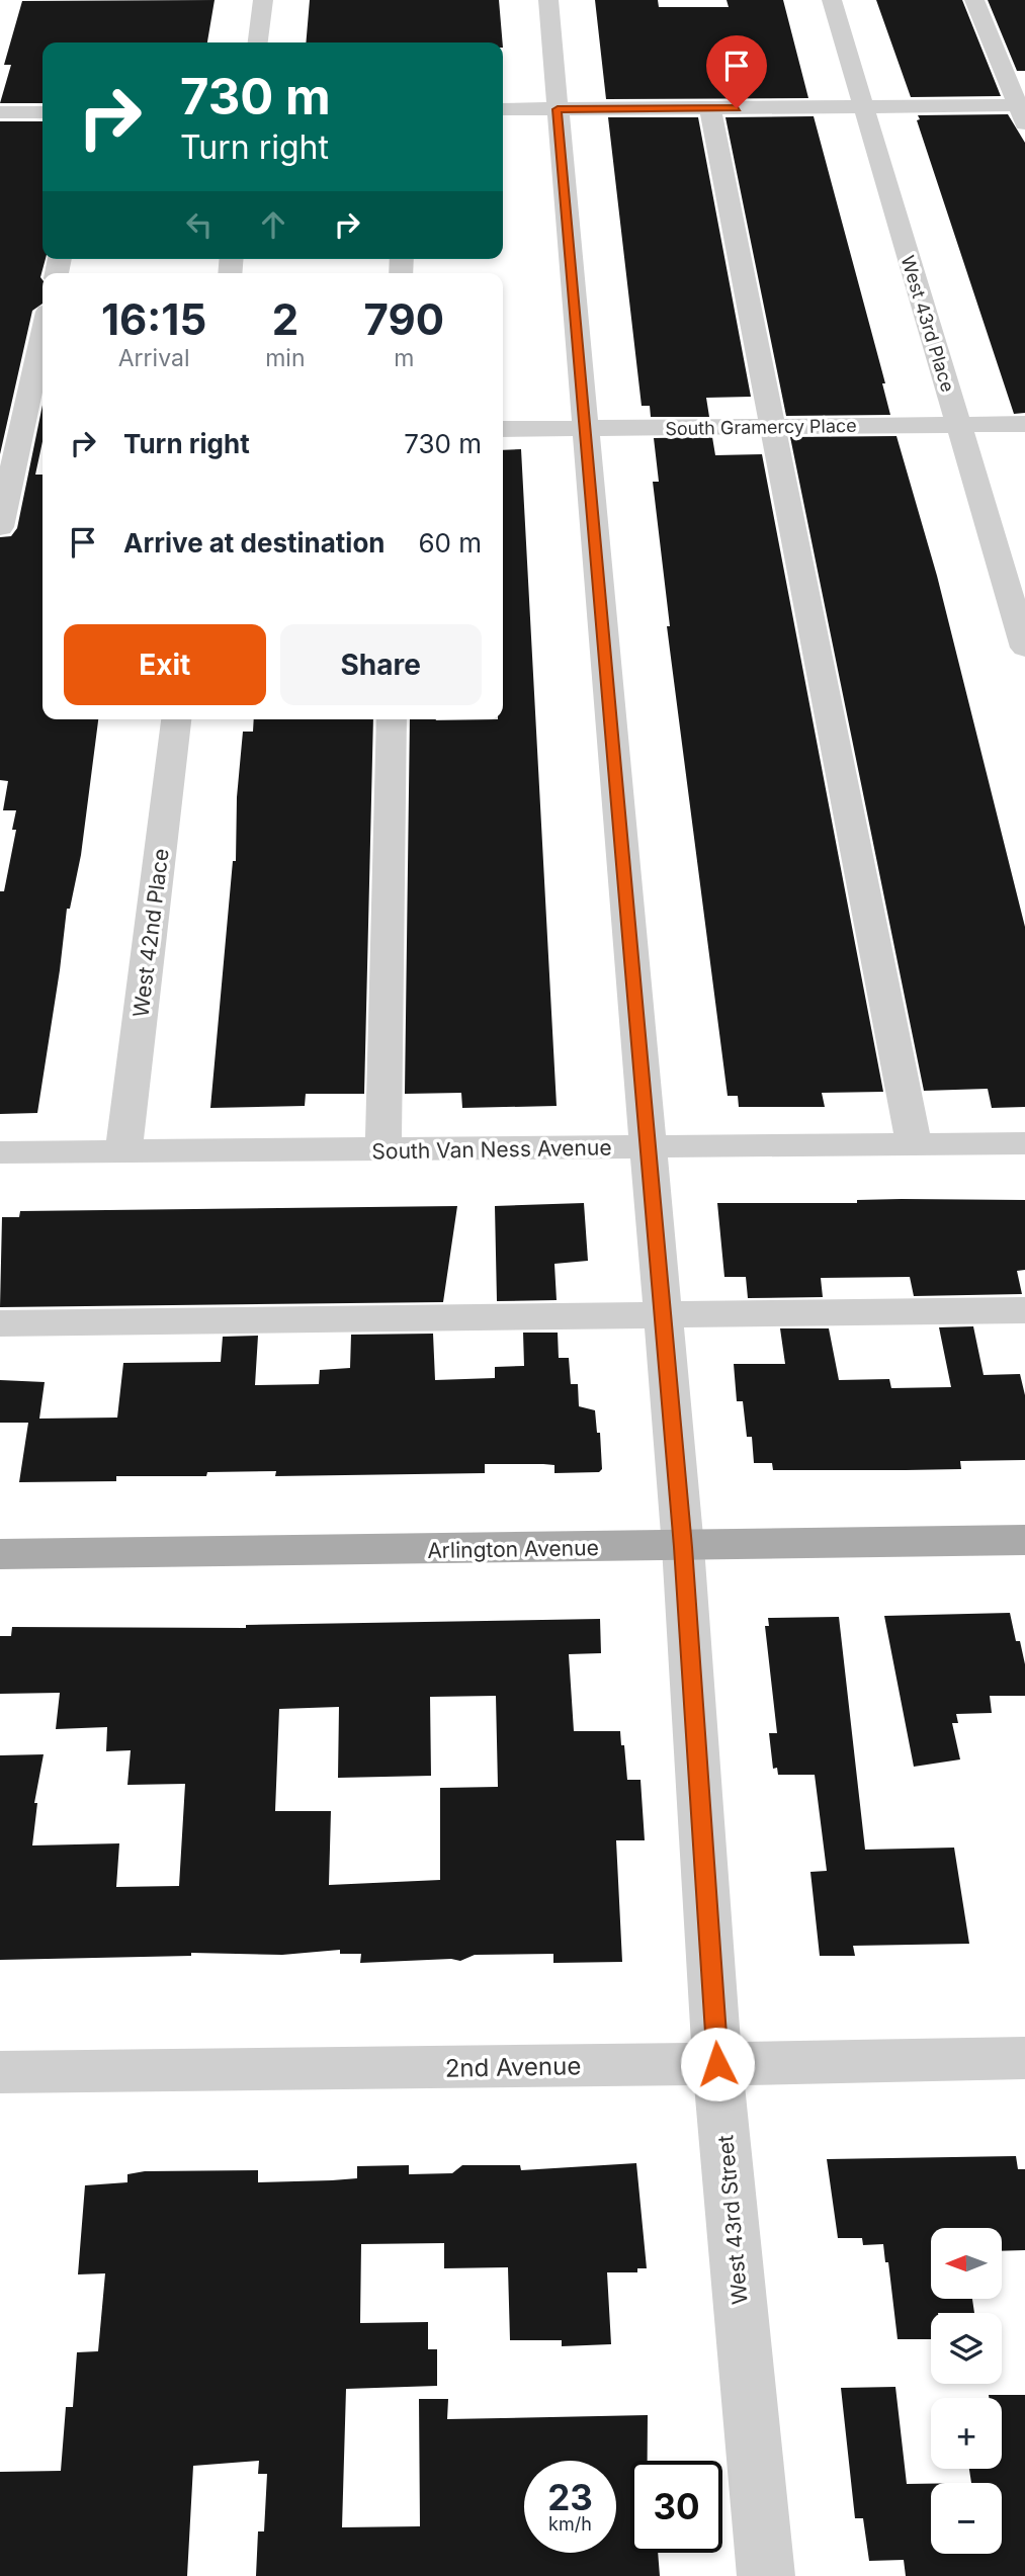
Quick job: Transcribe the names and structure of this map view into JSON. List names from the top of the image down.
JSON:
{
  "streets": {
    "main road": ["Arlington Avenue"],
    "street": [
      "West 43rd Place",
      "South Gramercy Place",
      "West 42nd Place",
      "South Van Ness Avenue",
      "2nd Avenue",
      "West 43rd Street"
    ]
  },
  "crossings": [
    ["West 43rd Place", "South Gramercy Place"],
    ["South Gramercy Place", "West 43rd Street"],
    ["West 42nd Place", "South Van Ness Avenue"],
    ["South Van Ness Avenue", "West 43rd Street"],
    ["Arlington Avenue", "West 43rd Street"],
    ["2nd Avenue", "West 43rd Street"]
  ],
  "north": "left",
  "page": {
    "turn": ["730 m", "Turn right"],
    "eta": [
      "16:15",
      "Arrival",
      "2",
      "min",
      "790",
      "m"
    ],
    "list": [
      {
        "name": "Turn right",
        "value": "730 m"
      },
      {
        "name": "Arrive at destination",
        "value": "60 m"
      }
    ],
    "buttons": ["Exit", "Share"],
    "map_buttons": ["+", "−"],
    "speed": "23 km/h",
    "limit": "30"
  }
}
